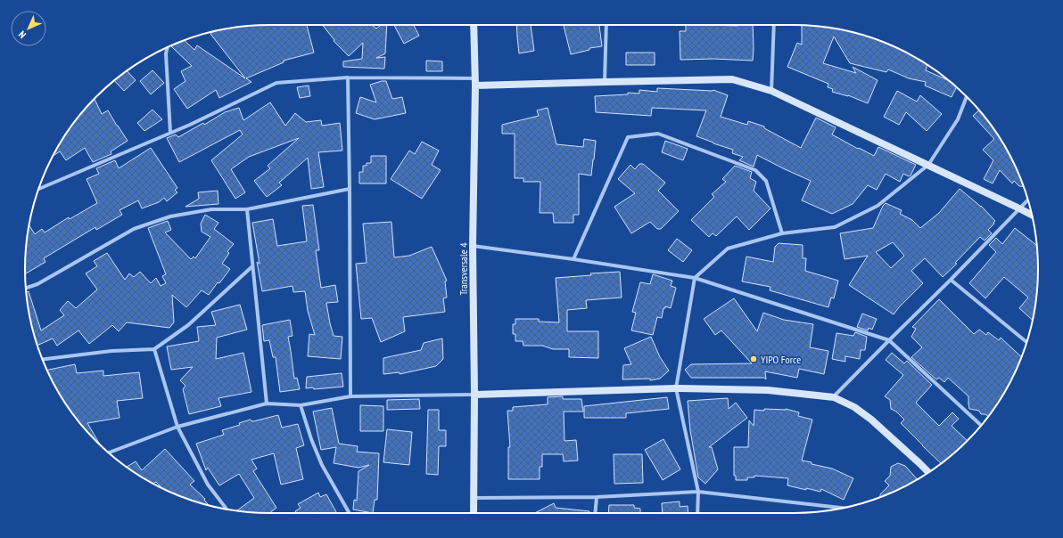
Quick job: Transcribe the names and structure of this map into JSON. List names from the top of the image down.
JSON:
{
  "streets": {
    "street": ["Transversale 4"]
  },
  "places": ["YIPO Force"],
  "north": "bottom left"
}
